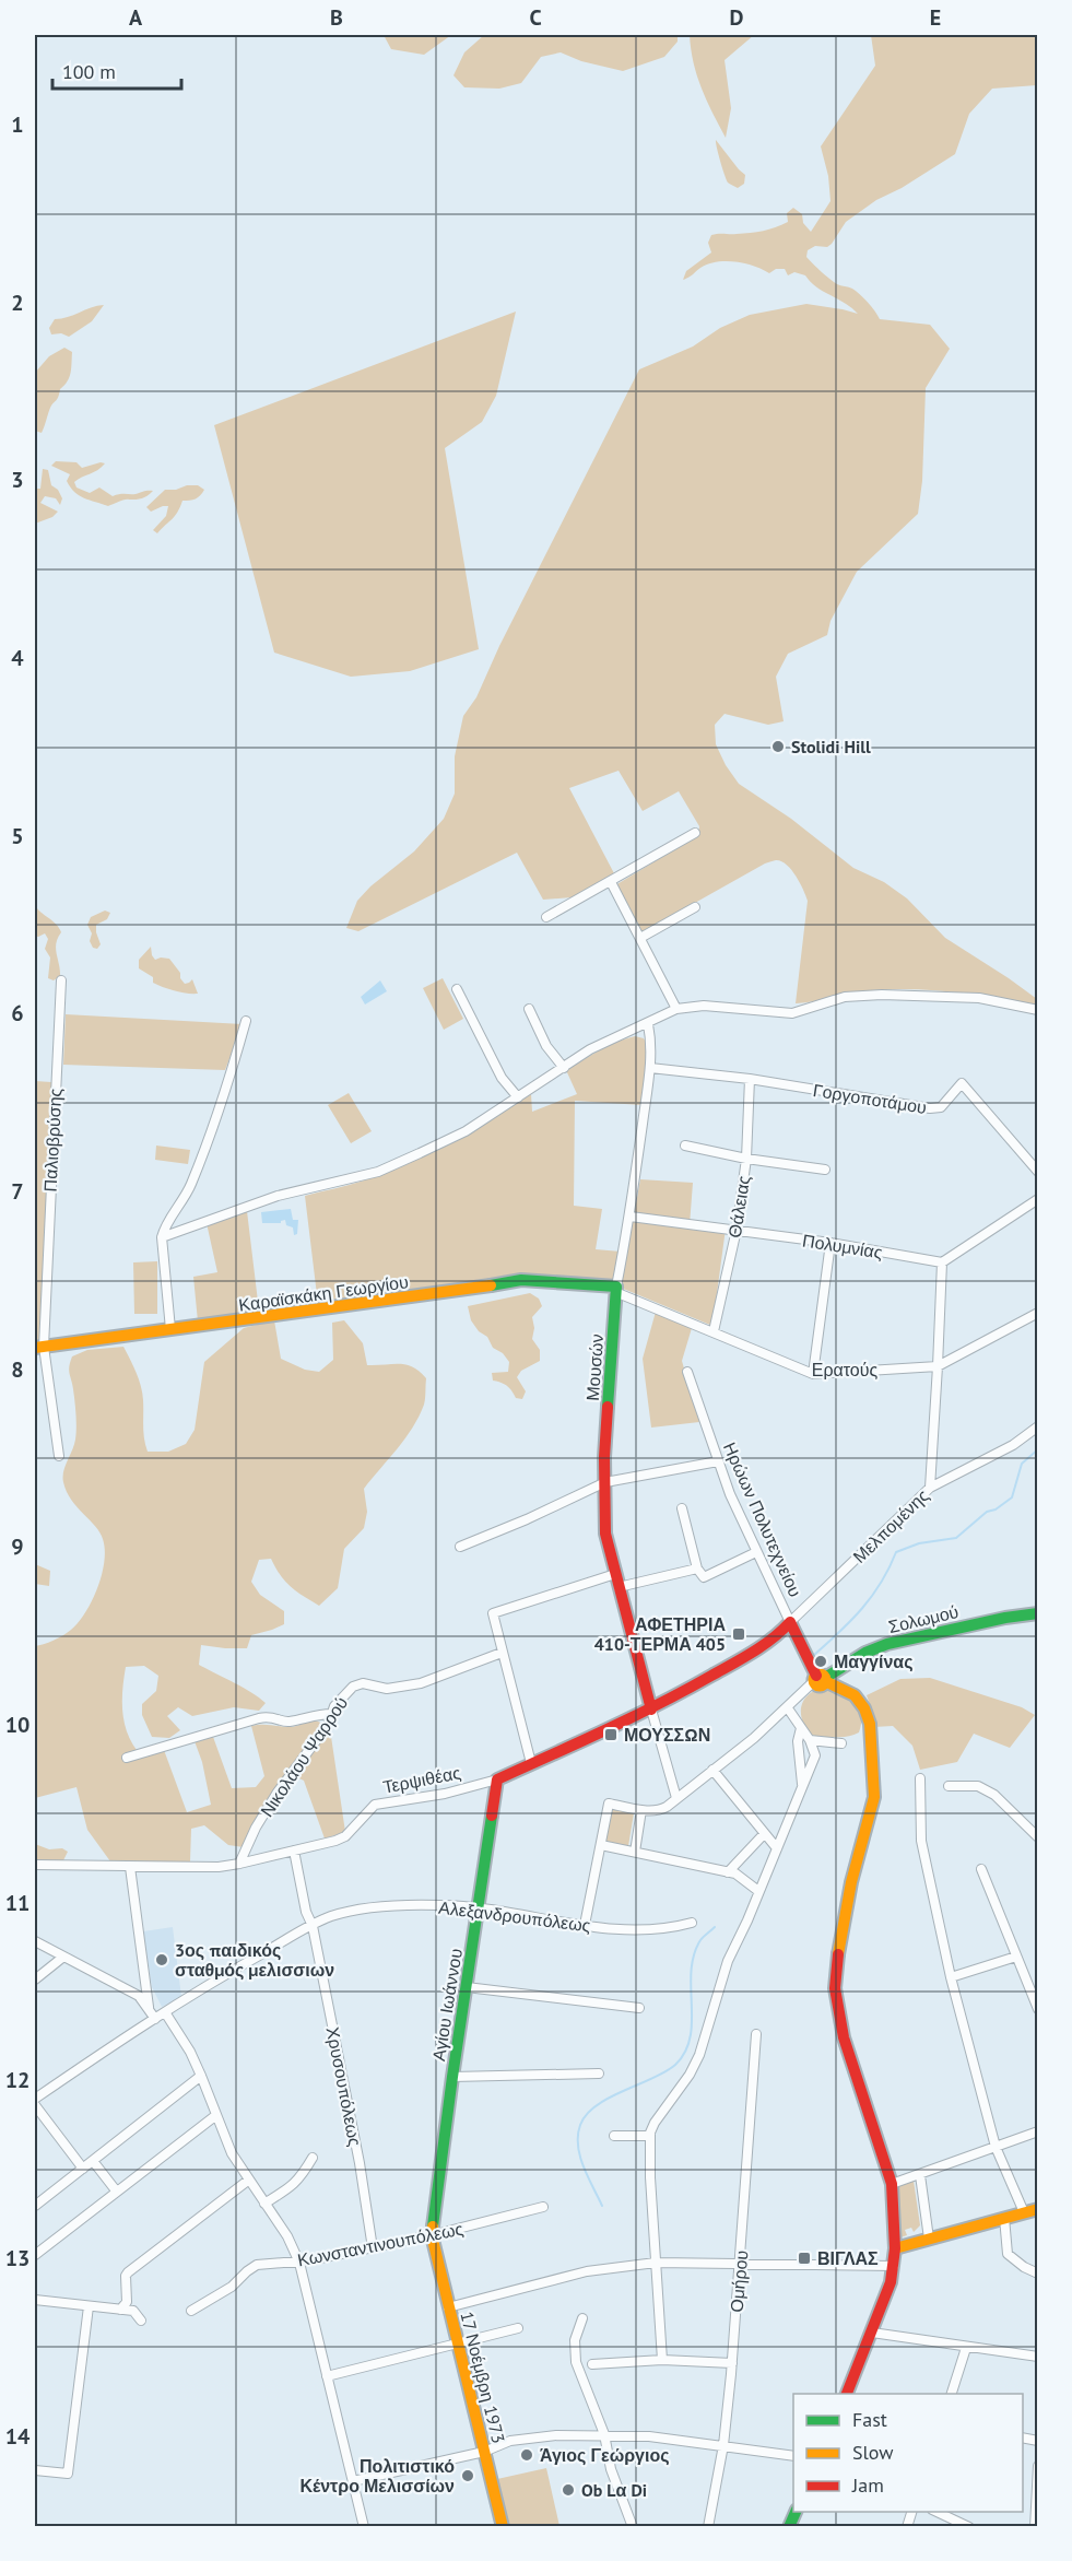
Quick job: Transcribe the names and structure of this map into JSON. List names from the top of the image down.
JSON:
{
  "streets": {
    "street": [
      "Γοργοποτάμου",
      "Παλιοβρύσης",
      "Θάλειας",
      "Πολυμνίας",
      "Καραϊσκάκη Γεωργίου",
      "Μουσών",
      "Ερατούς",
      "Ηρώων Πολυτεχνείου",
      "Μελπομένης",
      "Σολωμού",
      "Νικολάου Ψαρρού",
      "Τερψιθέας",
      "Αλεξανδρουπόλεως",
      "Αγίου Ιωάννου",
      "Χρυσουπόλεως",
      "Κωνσταντινουπόλεως",
      "Ομήρου",
      "17 Νοέμβρη 1973"
    ]
  },
  "crossings": [
    ["Γοργοποτάμου", "Θάλειας"],
    ["Γοργοποτάμου", "Μουσών"],
    ["Παλιοβρύσης", "Καραϊσκάκη Γεωργίου"],
    ["Θάλειας", "Πολυμνίας"],
    ["Θάλειας", "Ερατούς"],
    ["Πολυμνίας", "Μουσών"],
    ["Καραϊσκάκη Γεωργίου", "Μουσών"],
    ["Καραϊσκάκη Γεωργίου", "Ερατούς"],
    ["Μουσών", "Ερατούς"],
    ["Μουσών", "Τερψιθέας"],
    ["Ηρώων Πολυτεχνείου", "Μελπομένης"],
    ["Ηρώων Πολυτεχνείου", "Σολωμού"],
    ["Ηρώων Πολυτεχνείου", "Τερψιθέας"],
    ["Μελπομένης", "Τερψιθέας"],
    ["Νικολάου Ψαρρού", "Τερψιθέας"],
    ["Τερψιθέας", "Αγίου Ιωάννου"],
    ["Τερψιθέας", "Χρυσουπόλεως"],
    ["Αλεξανδρουπόλεως", "Αγίου Ιωάννου"],
    ["Αλεξανδρουπόλεως", "Χρυσουπόλεως"],
    ["Αγίου Ιωάννου", "Κωνσταντινουπόλεως"],
    ["Αγίου Ιωάννου", "17 Νοέμβρη 1973"],
    ["Χρυσουπόλεως", "Κωνσταντινουπόλεως"],
    ["Κωνσταντινουπόλεως", "17 Νοέμβρη 1973"]
  ],
  "places": {
    "other": [
      "Stolidi Hill",
      "Μαγγίνας",
      "3ος παιδικός σταθμός μελισσιων",
      "Άγιος Γεώργιος",
      "Πολιτιστικό Κέντρο Μελισσίων",
      "Ob Lα Di"
    ],
    "transit": ["ΑΦΕΤΗΡΙΑ 410-ΤΕΡΜΑ 405", "ΜΟΥΣΣΩΝ", "ΒΙΓΛΑΣ"]
  },
  "legend": ["Fast", "Slow", "Jam"],
  "scale_bar": "100 m",
  "grid": {
    "columns": [
      "A",
      "B",
      "C",
      "D",
      "E"
    ],
    "rows": [
      "1",
      "2",
      "3",
      "4",
      "5",
      "6",
      "7",
      "8",
      "9",
      "10",
      "11",
      "12",
      "13",
      "14"
    ]
  }
}
